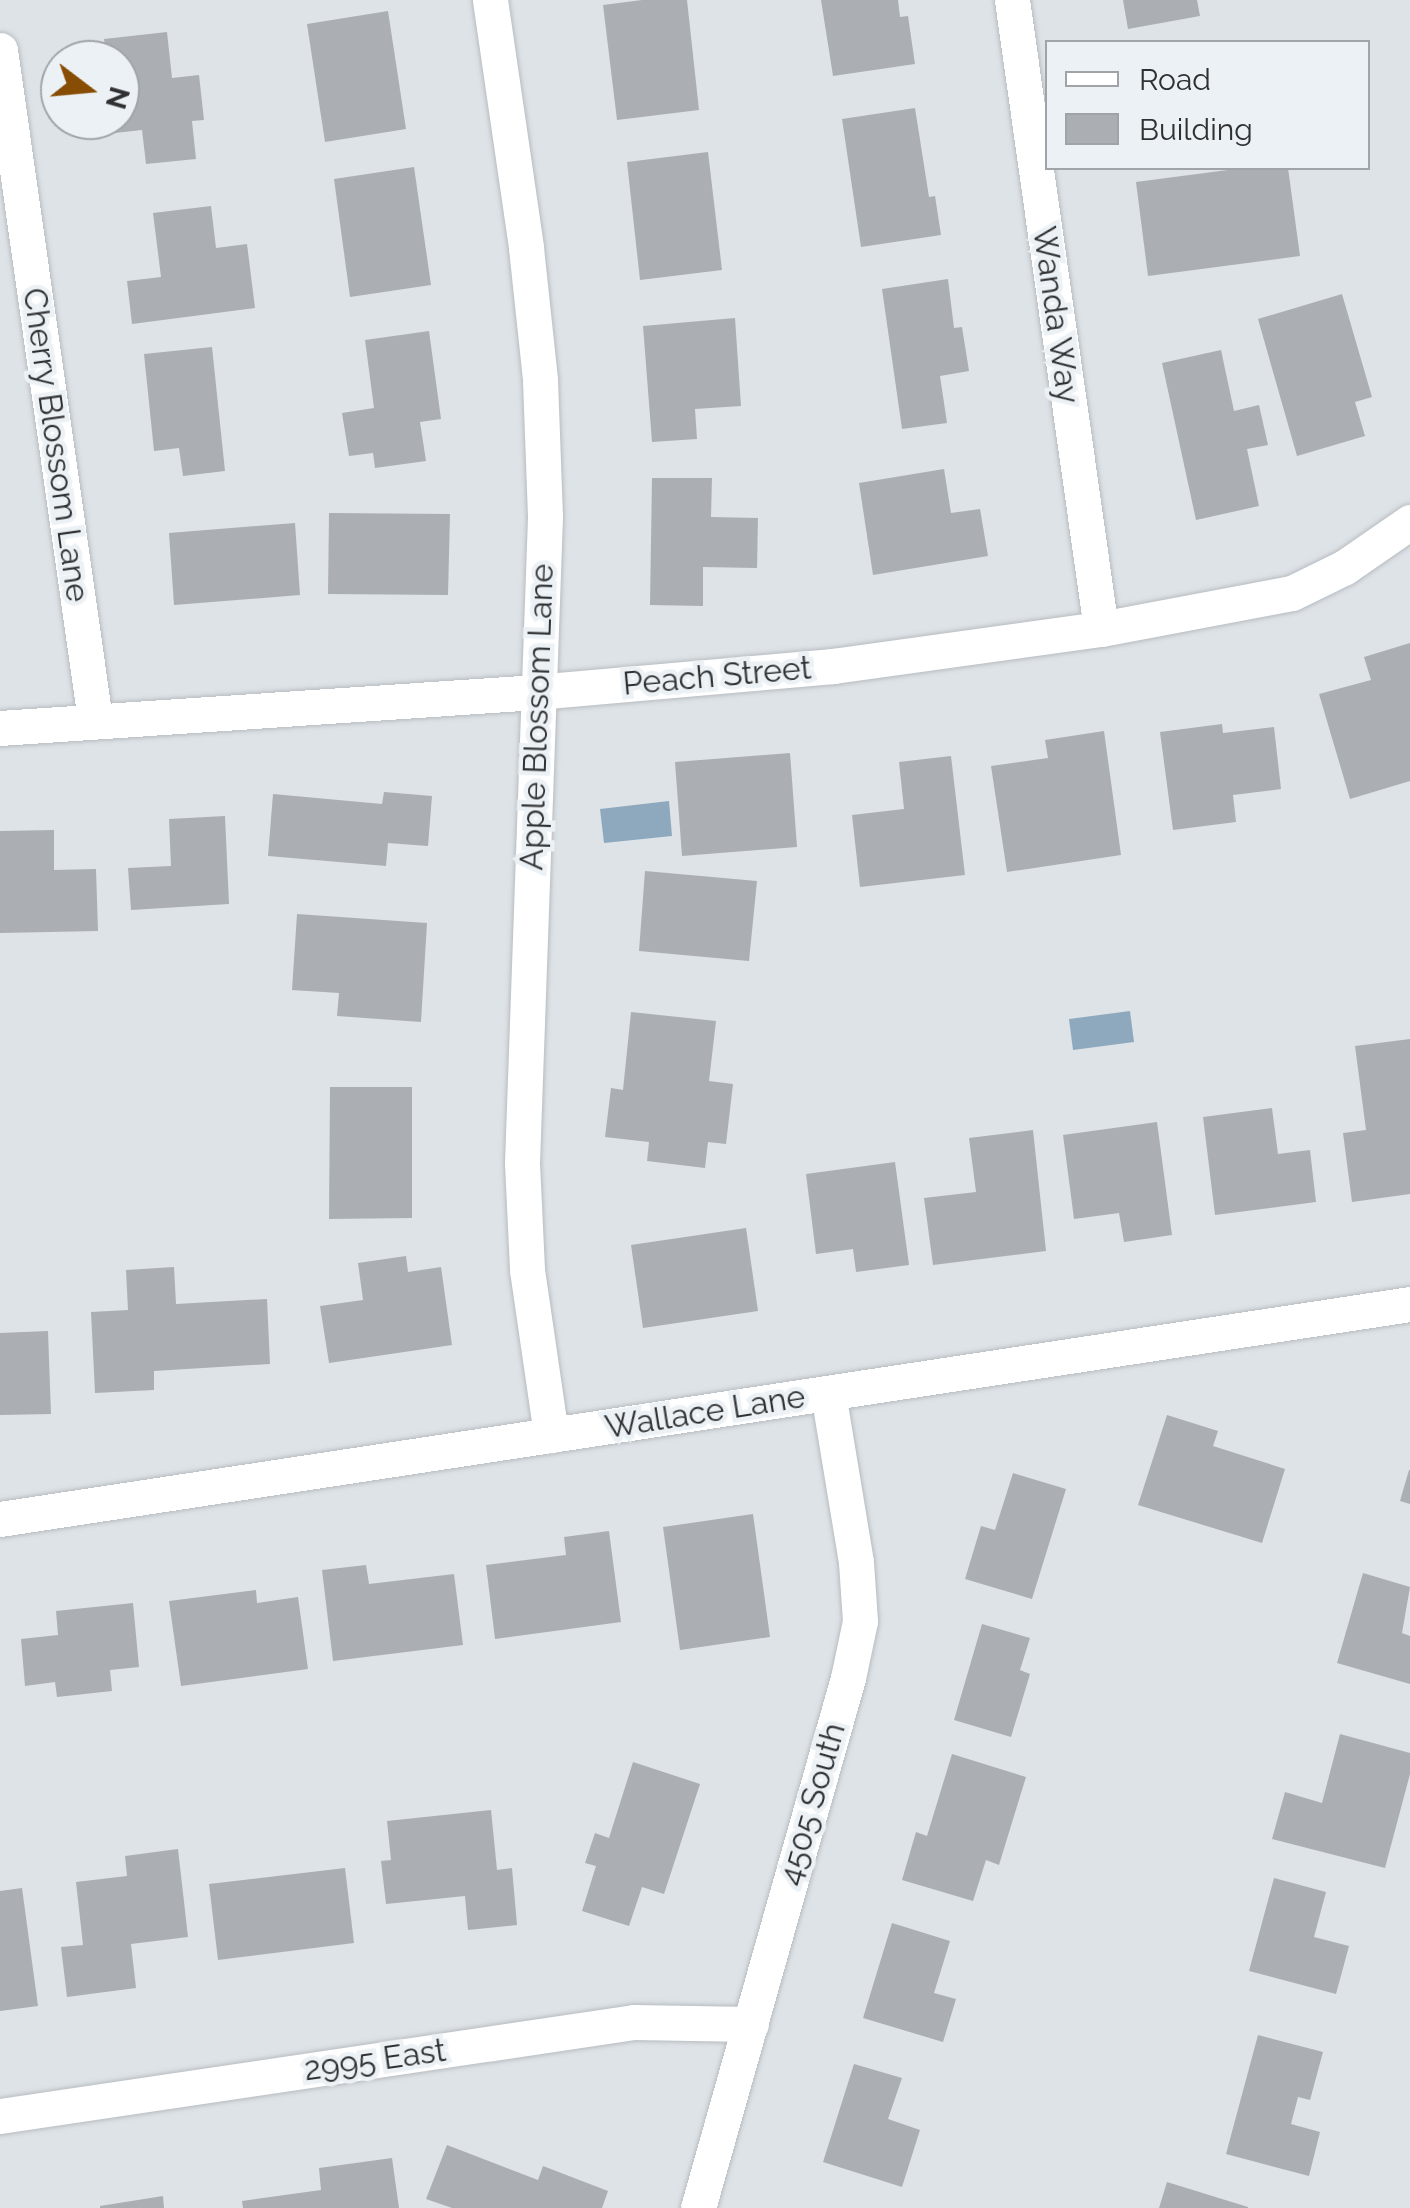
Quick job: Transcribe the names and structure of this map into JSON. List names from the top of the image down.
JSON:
{
  "streets": {
    "street": [
      "Wanda Way",
      "Cherry Blossom Lane",
      "Peach Street",
      "Apple Blossom Lane",
      "Wallace Lane",
      "4505 South",
      "2995 East"
    ]
  },
  "crossings": [
    ["Wanda Way", "Peach Street"],
    ["Cherry Blossom Lane", "Peach Street"],
    ["Peach Street", "Apple Blossom Lane"],
    ["Apple Blossom Lane", "Wallace Lane"],
    ["Wallace Lane", "4505 South"],
    ["4505 South", "2995 East"]
  ],
  "legend": ["Road", "Building"],
  "north": "right"
}
